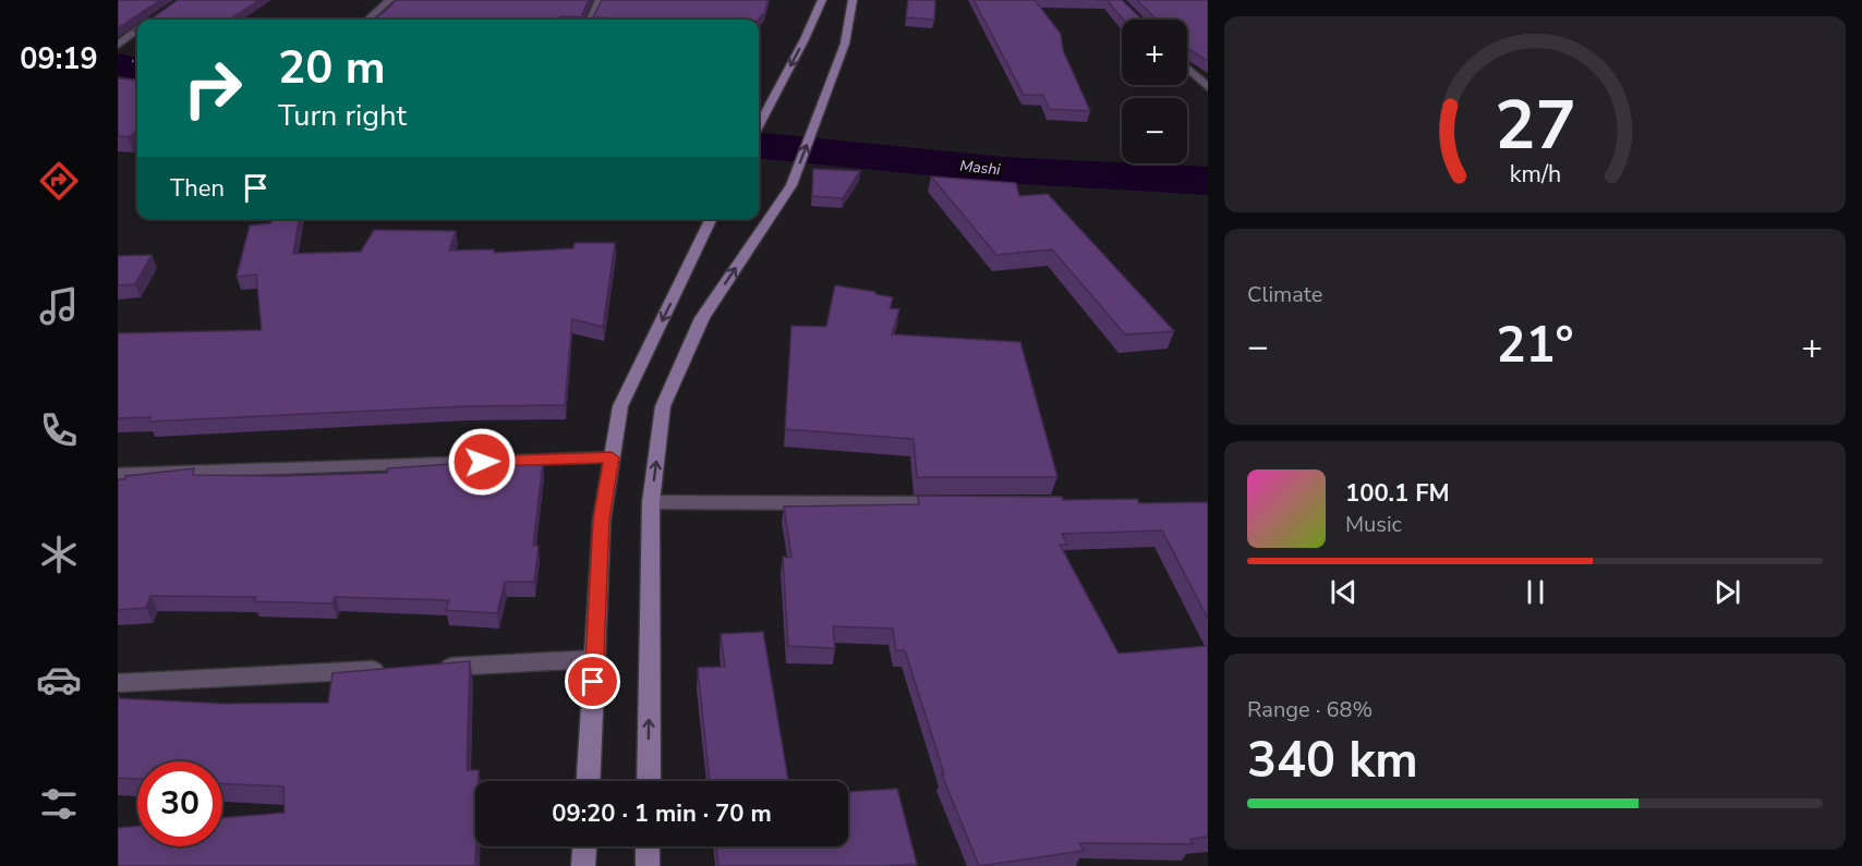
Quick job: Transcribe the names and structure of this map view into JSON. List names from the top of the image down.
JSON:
{
  "water": ["Mashi"],
  "page": {
    "tabs": "09:19",
    "map_buttons": ["+", "−"],
    "turn": ["20 m", "Turn right"],
    "then": "Then",
    "tile": [
      "Climate",
      ["Range · 68%", "340 km"]
    ],
    "heat": ["−", "21°", "+"],
    "song": ["100.1 FM", "Music"],
    "limit": "30",
    "trip": "09:20 · 1 min · 70 m",
    "gauge": ["27", "km/h"]
  }
}
